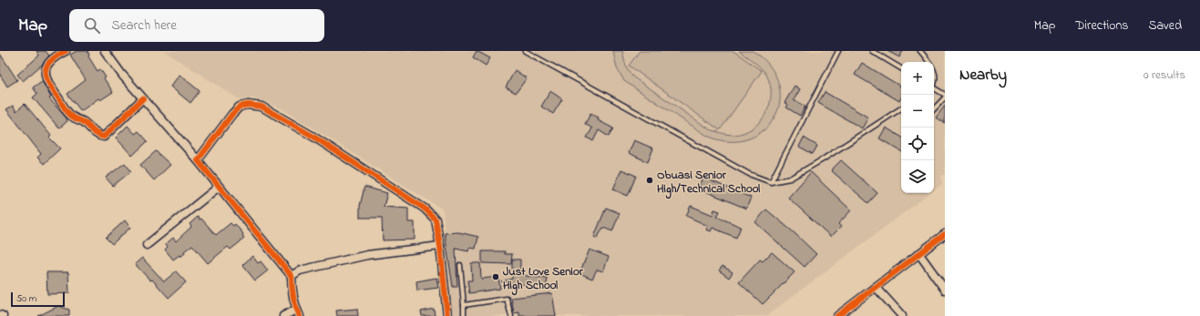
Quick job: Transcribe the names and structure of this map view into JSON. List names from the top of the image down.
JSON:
{
  "places": ["Obuasi Senior High/Technical School", "Just Love Senior High School"],
  "scale_bar": "50 m",
  "page": {
    "header": "Map",
    "search": "Search here",
    "nav": ["Map", "Directions", "Saved"],
    "heading": ["Nearby", "0 results"],
    "map_buttons": ["+", "−"],
    "scale": "50 m"
  }
}
